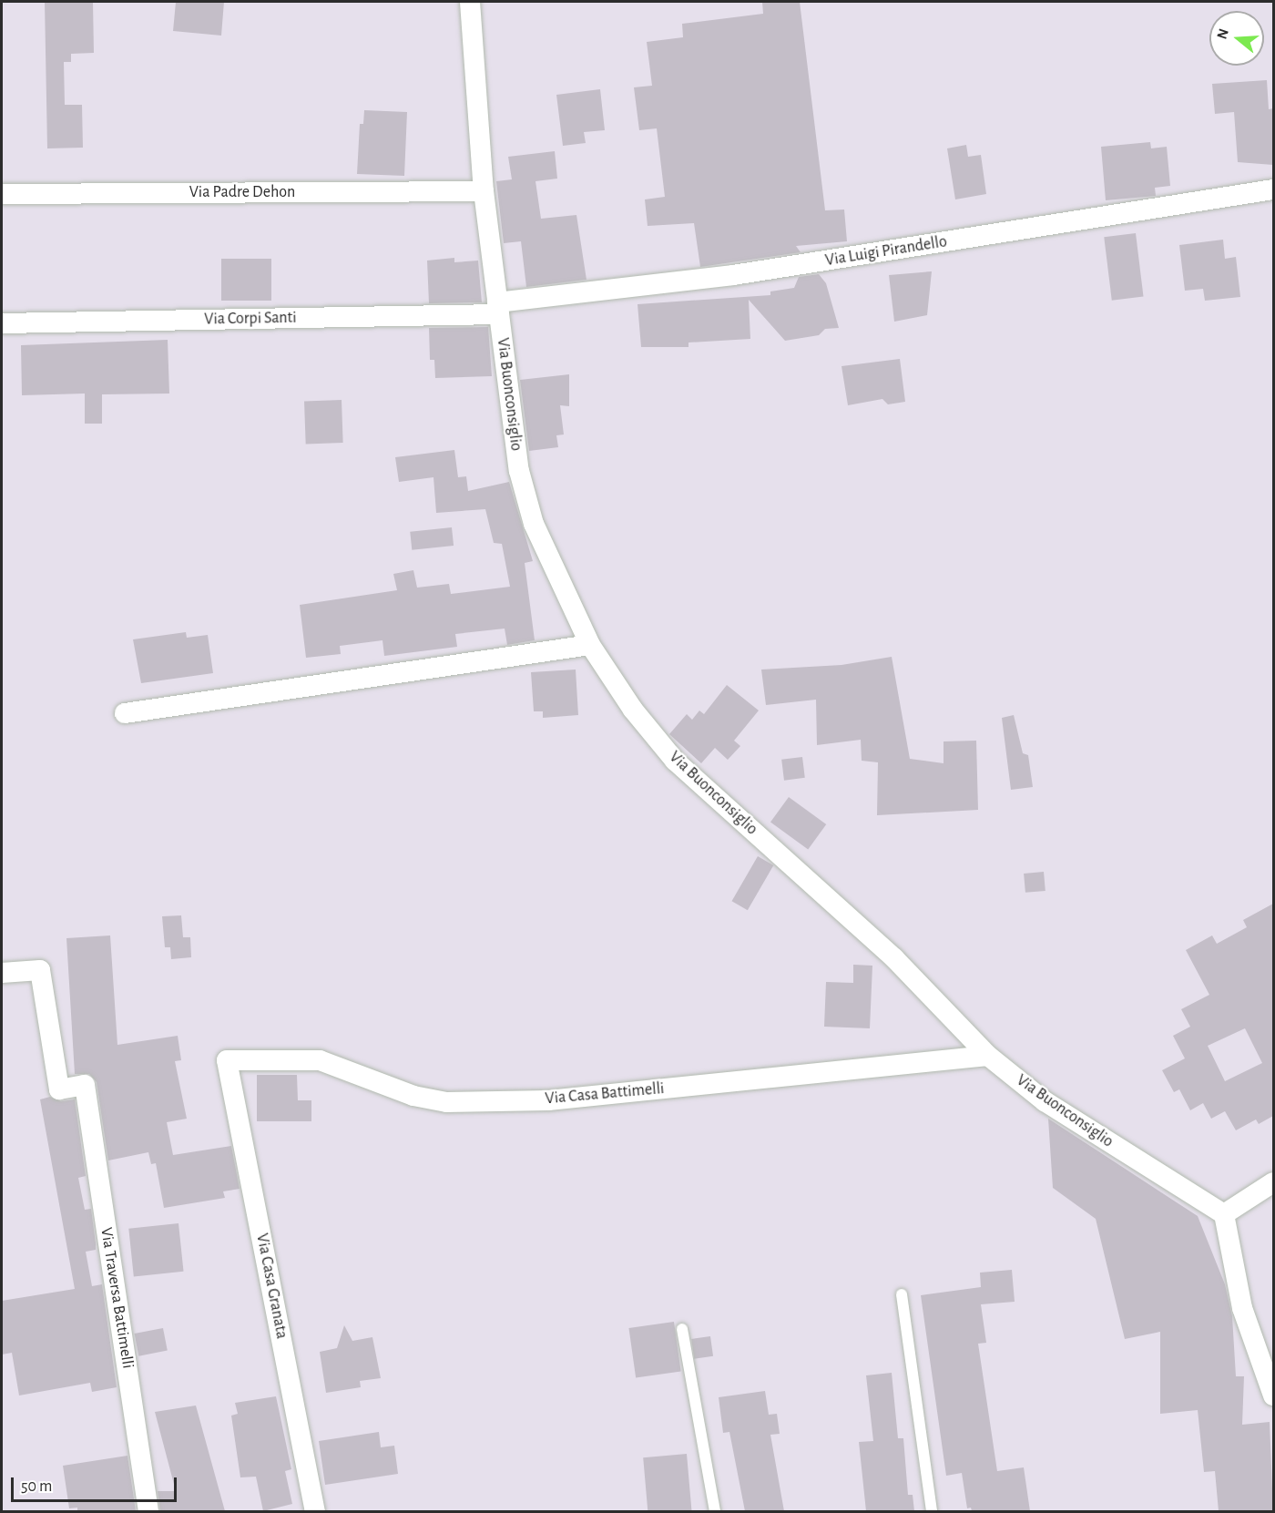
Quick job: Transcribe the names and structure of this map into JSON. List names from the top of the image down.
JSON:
{
  "streets": {
    "street": [
      "Via Padre Dehon",
      "Via Luigi Pirandello",
      "Via Corpi Santi",
      "Via Buonconsiglio",
      "Via Casa Battimelli",
      "Via Casa Granata",
      "Via Traversa Battimelli"
    ]
  },
  "crossings": [
    ["Via Padre Dehon", "Via Buonconsiglio"],
    ["Via Luigi Pirandello", "Via Corpi Santi"],
    ["Via Luigi Pirandello", "Via Buonconsiglio"],
    ["Via Corpi Santi", "Via Buonconsiglio"],
    ["Via Buonconsiglio", "Via Casa Battimelli"],
    ["Via Casa Battimelli", "Via Casa Granata"]
  ],
  "scale_bar": "50 m",
  "north": "left"
}
